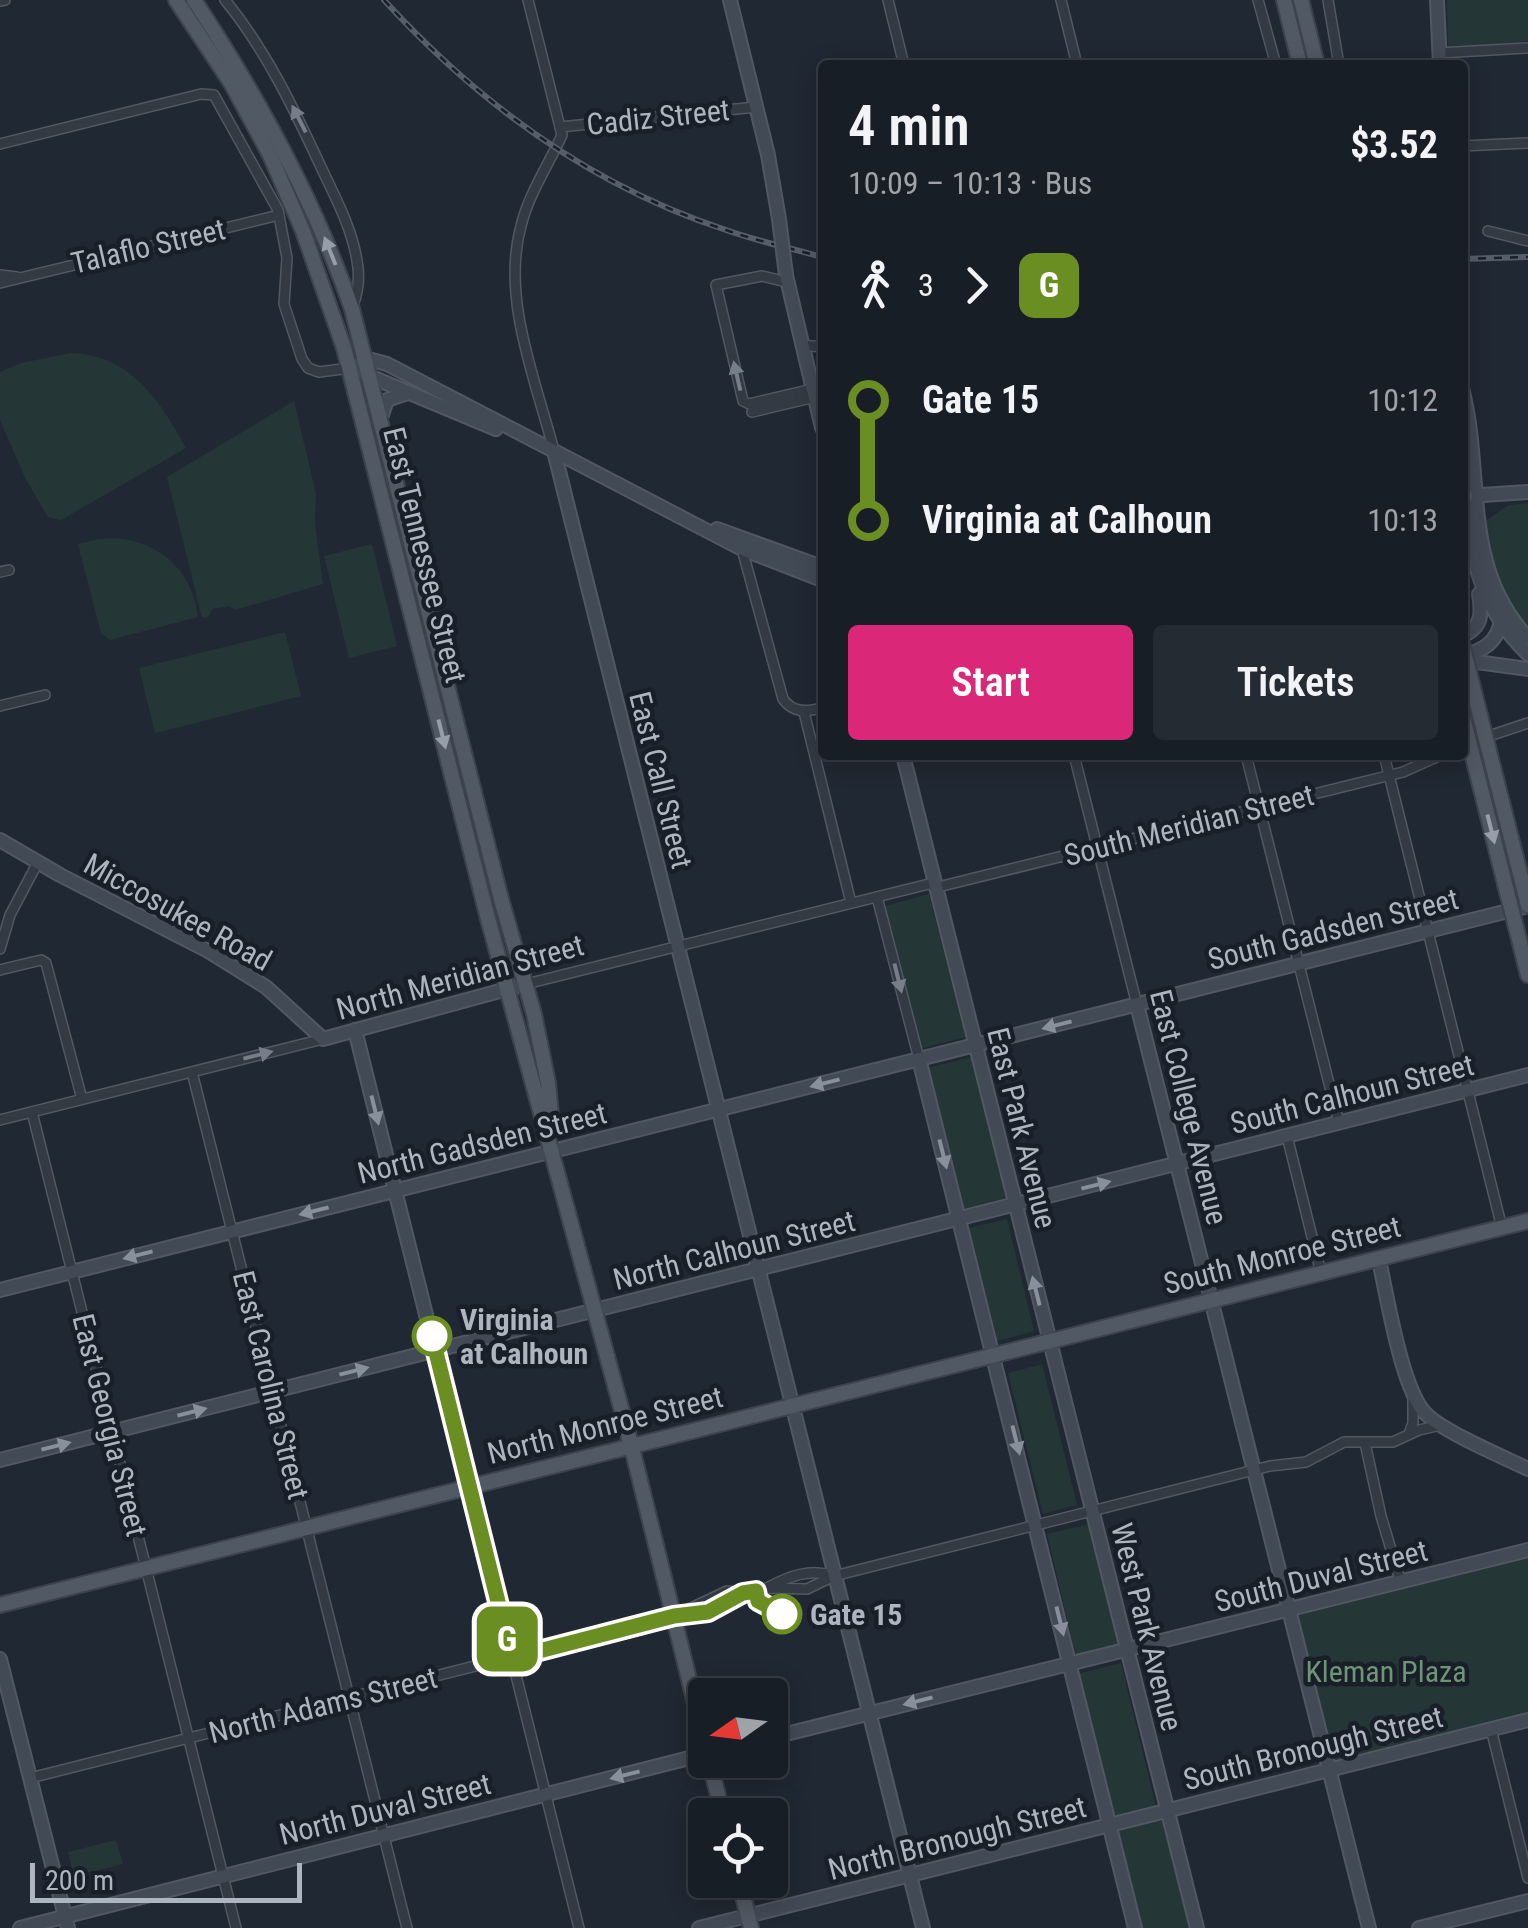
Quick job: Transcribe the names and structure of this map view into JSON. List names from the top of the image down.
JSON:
{
  "streets": {
    "main road": ["East Tennessee Street", "South Monroe Street", "North Monroe Street"],
    "street": [
      "Cadiz Street",
      "Talaflo Street",
      "East Call Street",
      "South Meridian Street",
      "Miccosukee Road",
      "South Gadsden Street",
      "North Meridian Street",
      "South Calhoun Street",
      "East College Avenue",
      "East Park Avenue",
      "North Gadsden Street",
      "North Calhoun Street",
      "East Carolina Street",
      "East Georgia Street",
      "South Duval Street",
      "West Park Avenue",
      "North Adams Street",
      "South Bronough Street",
      "North Duval Street",
      "North Bronough Street"
    ]
  },
  "crossings": [
    ["Cadiz Street", "East Call Street"],
    ["East Tennessee Street", "North Meridian Street"],
    ["East Tennessee Street", "North Gadsden Street"],
    ["East Tennessee Street", "North Calhoun Street"],
    ["East Tennessee Street", "North Monroe Street"],
    ["East Tennessee Street", "North Adams Street"],
    ["East Call Street", "North Meridian Street"],
    ["East Call Street", "North Gadsden Street"],
    ["East Call Street", "North Calhoun Street"],
    ["East Call Street", "North Monroe Street"],
    ["East Call Street", "North Adams Street"],
    ["East Call Street", "North Bronough Street"],
    ["South Meridian Street", "North Meridian Street"],
    ["South Meridian Street", "East College Avenue"],
    ["South Meridian Street", "East Park Avenue"],
    ["Miccosukee Road", "North Meridian Street"],
    ["South Gadsden Street", "East College Avenue"],
    ["South Gadsden Street", "East Park Avenue"],
    ["South Gadsden Street", "North Gadsden Street"],
    ["North Meridian Street", "East Park Avenue"],
    ["North Meridian Street", "East Carolina Street"],
    ["North Meridian Street", "East Georgia Street"],
    ["South Calhoun Street", "East College Avenue"],
    ["South Calhoun Street", "East Park Avenue"],
    ["South Calhoun Street", "North Calhoun Street"],
    ["East College Avenue", "South Monroe Street"],
    ["East College Avenue", "South Duval Street"],
    ["East College Avenue", "North Adams Street"],
    ["East College Avenue", "South Bronough Street"],
    ["East Park Avenue", "North Gadsden Street"],
    ["East Park Avenue", "North Calhoun Street"],
    ["East Park Avenue", "South Monroe Street"],
    ["East Park Avenue", "North Monroe Street"],
    ["East Park Avenue", "West Park Avenue"],
    ["East Park Avenue", "North Adams Street"],
    ["North Gadsden Street", "East Carolina Street"],
    ["North Gadsden Street", "East Georgia Street"],
    ["North Calhoun Street", "East Carolina Street"],
    ["North Calhoun Street", "East Georgia Street"],
    ["South Monroe Street", "North Monroe Street"],
    ["East Carolina Street", "North Monroe Street"],
    ["East Carolina Street", "North Adams Street"],
    ["East Carolina Street", "North Duval Street"],
    ["East Georgia Street", "North Monroe Street"],
    ["East Georgia Street", "North Adams Street"],
    ["East Georgia Street", "North Duval Street"],
    ["South Duval Street", "West Park Avenue"],
    ["West Park Avenue", "North Adams Street"],
    ["West Park Avenue", "South Bronough Street"],
    ["West Park Avenue", "North Bronough Street"],
    ["South Bronough Street", "North Bronough Street"]
  ],
  "one_way": ["North Gadsden Street", "North Calhoun Street"],
  "parks": ["Kleman Plaza"],
  "places": ["Virginia at Calhoun", "Gate 15"],
  "lines": ["bus line G"],
  "scale_bar": "200 m",
  "north": "left",
  "page": {
    "on_map": "G",
    "heading": ["4 min", "10:09 – 10:13 · Bus", "$3.52"],
    "legs": ["3", "G"],
    "list": [
      {
        "name": "Gate 15",
        "value": "10:12"
      },
      {
        "name": "Virginia at Calhoun",
        "value": "10:13"
      }
    ],
    "buttons": ["Start", "Tickets"],
    "scale": "200 m"
  }
}
